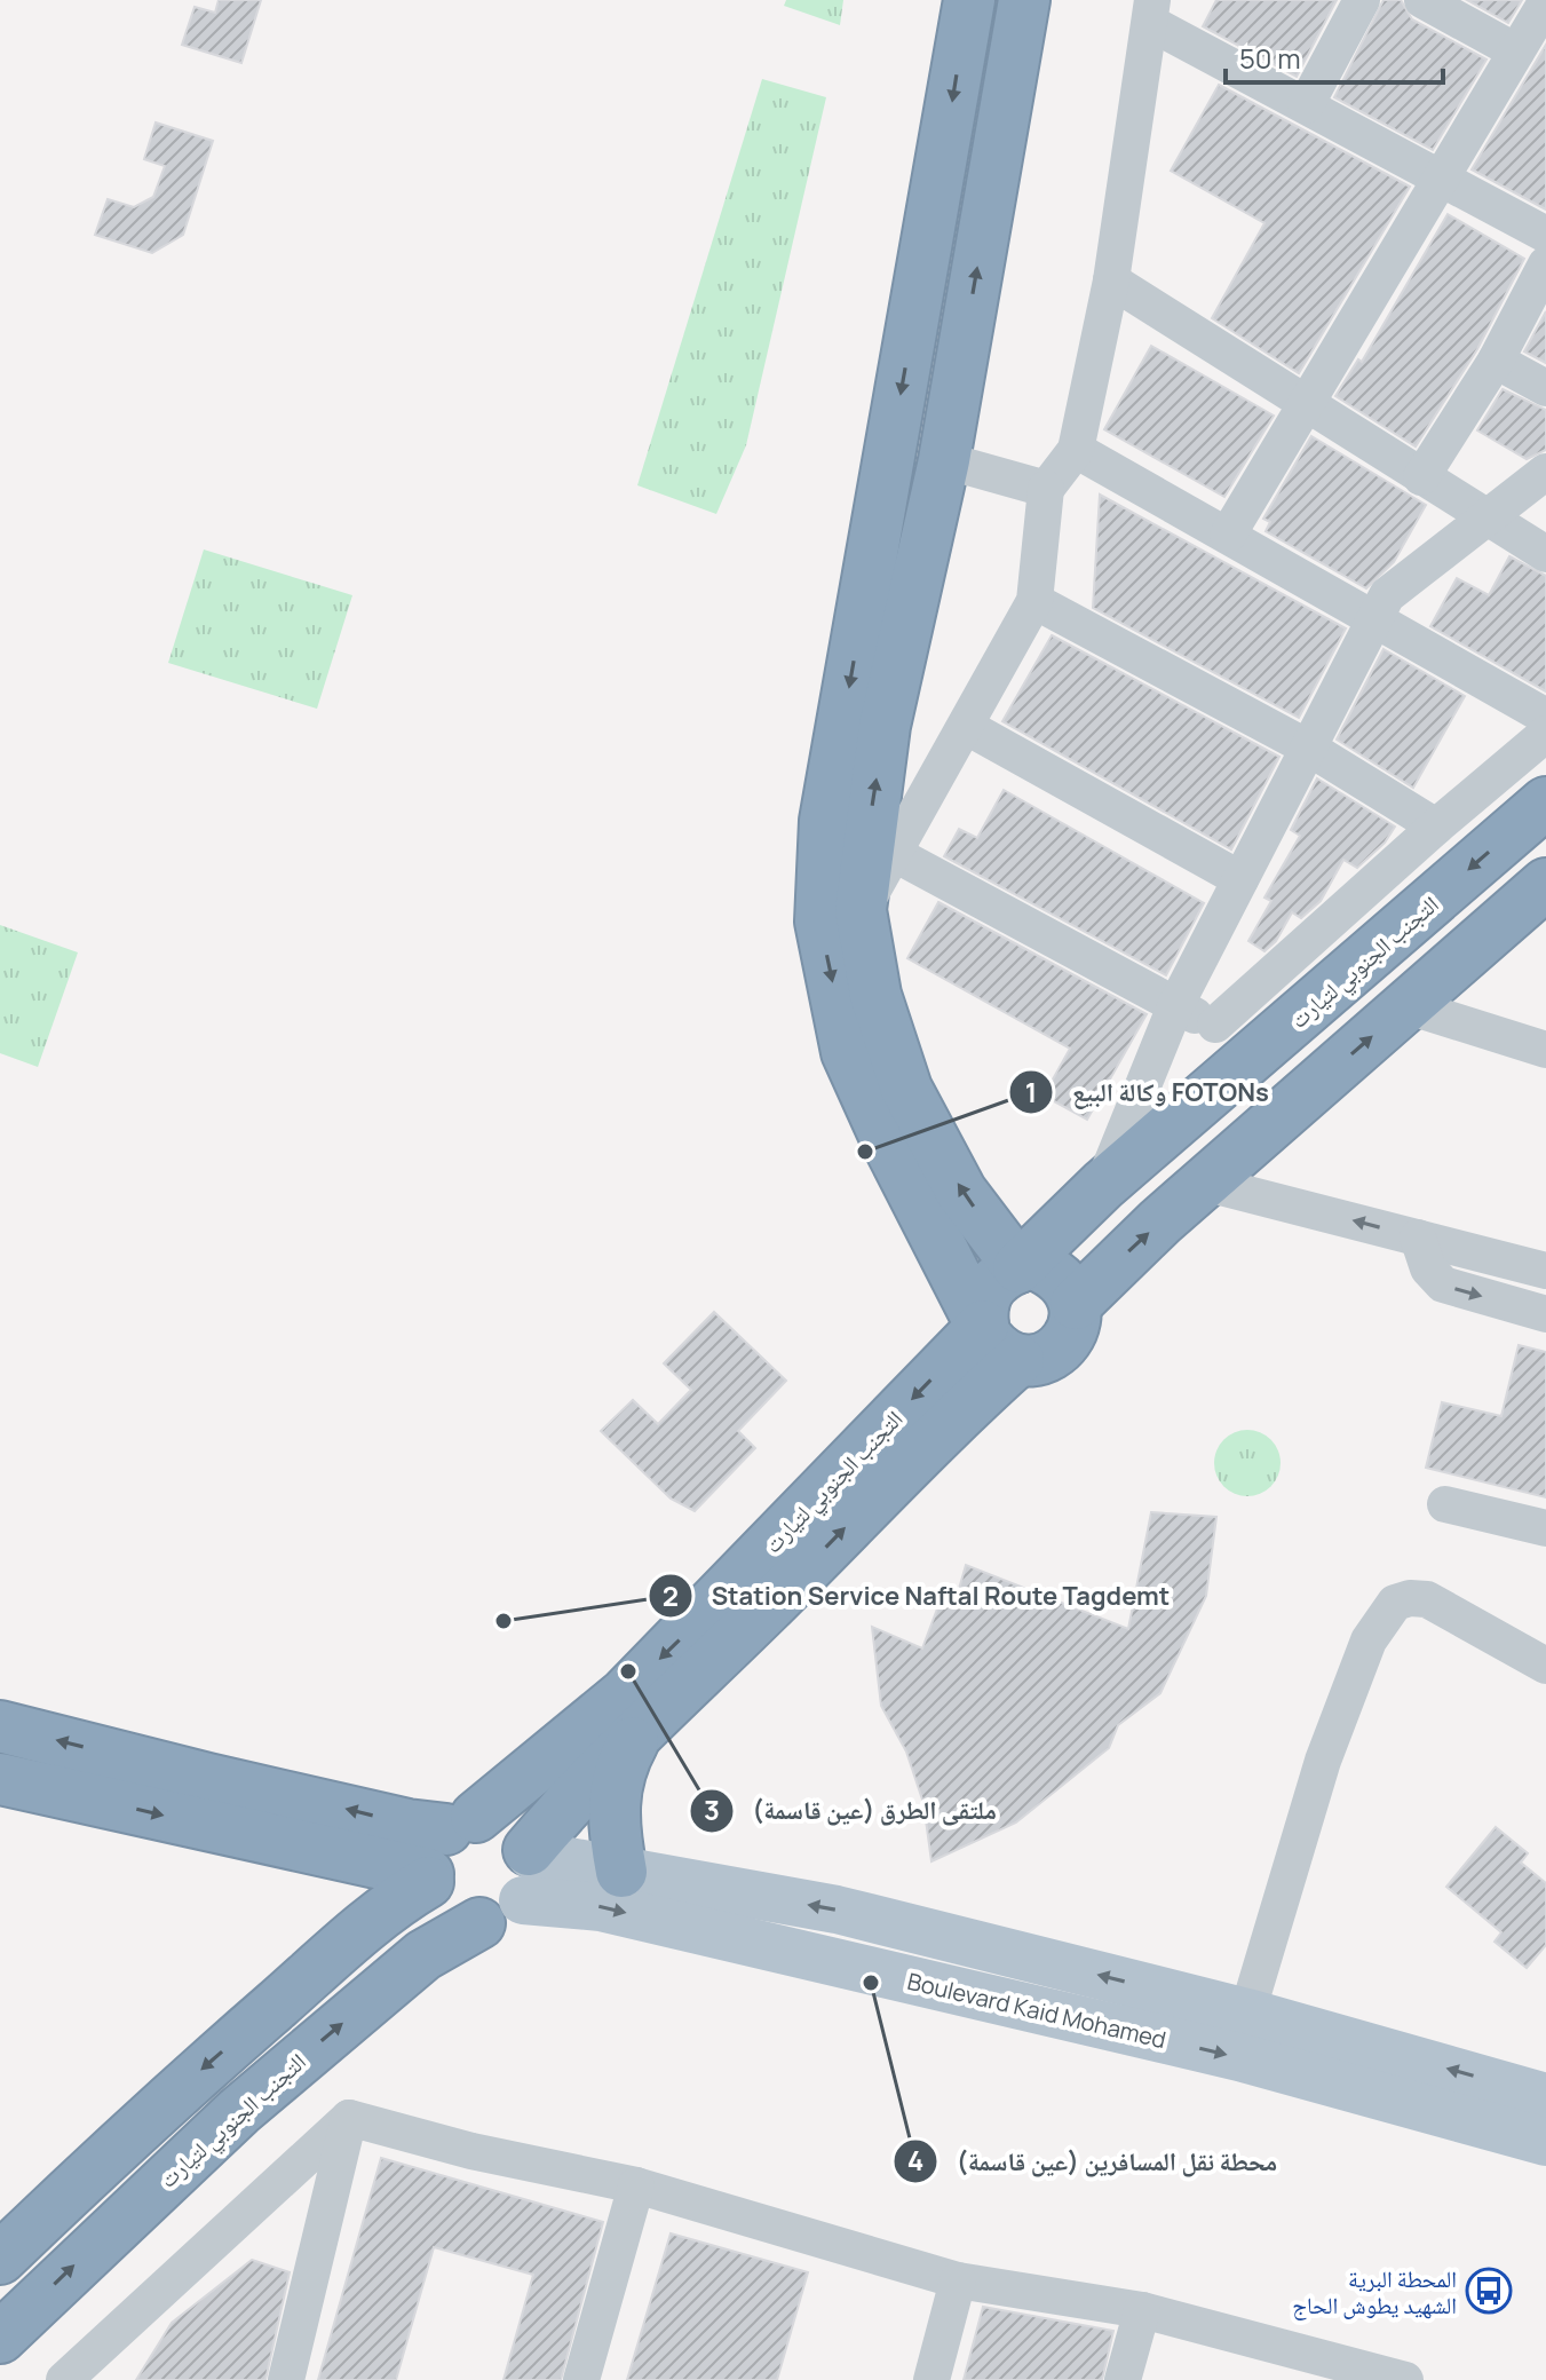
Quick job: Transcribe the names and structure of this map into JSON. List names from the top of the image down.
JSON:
{
  "streets": {
    "highway": ["التجنب الجنوبي لتيارت"],
    "main road": ["Boulevard Kaid Mohamed"]
  },
  "crossings": [
    ["التجنب الجنوبي لتيارت", "Boulevard Kaid Mohamed"]
  ],
  "places": {
    "other": [
      "وكالة البيع FOTONs",
      "Station Service Naftal Route Tagdemt",
      "ملتقى الطرق (عين قاسمة)",
      "محطة نقل المسافرين (عين قاسمة)"
    ],
    "bus stop": ["المحطة البرية الشهيد يطوش الحاج"]
  },
  "scale_bar": "50 m"
}
